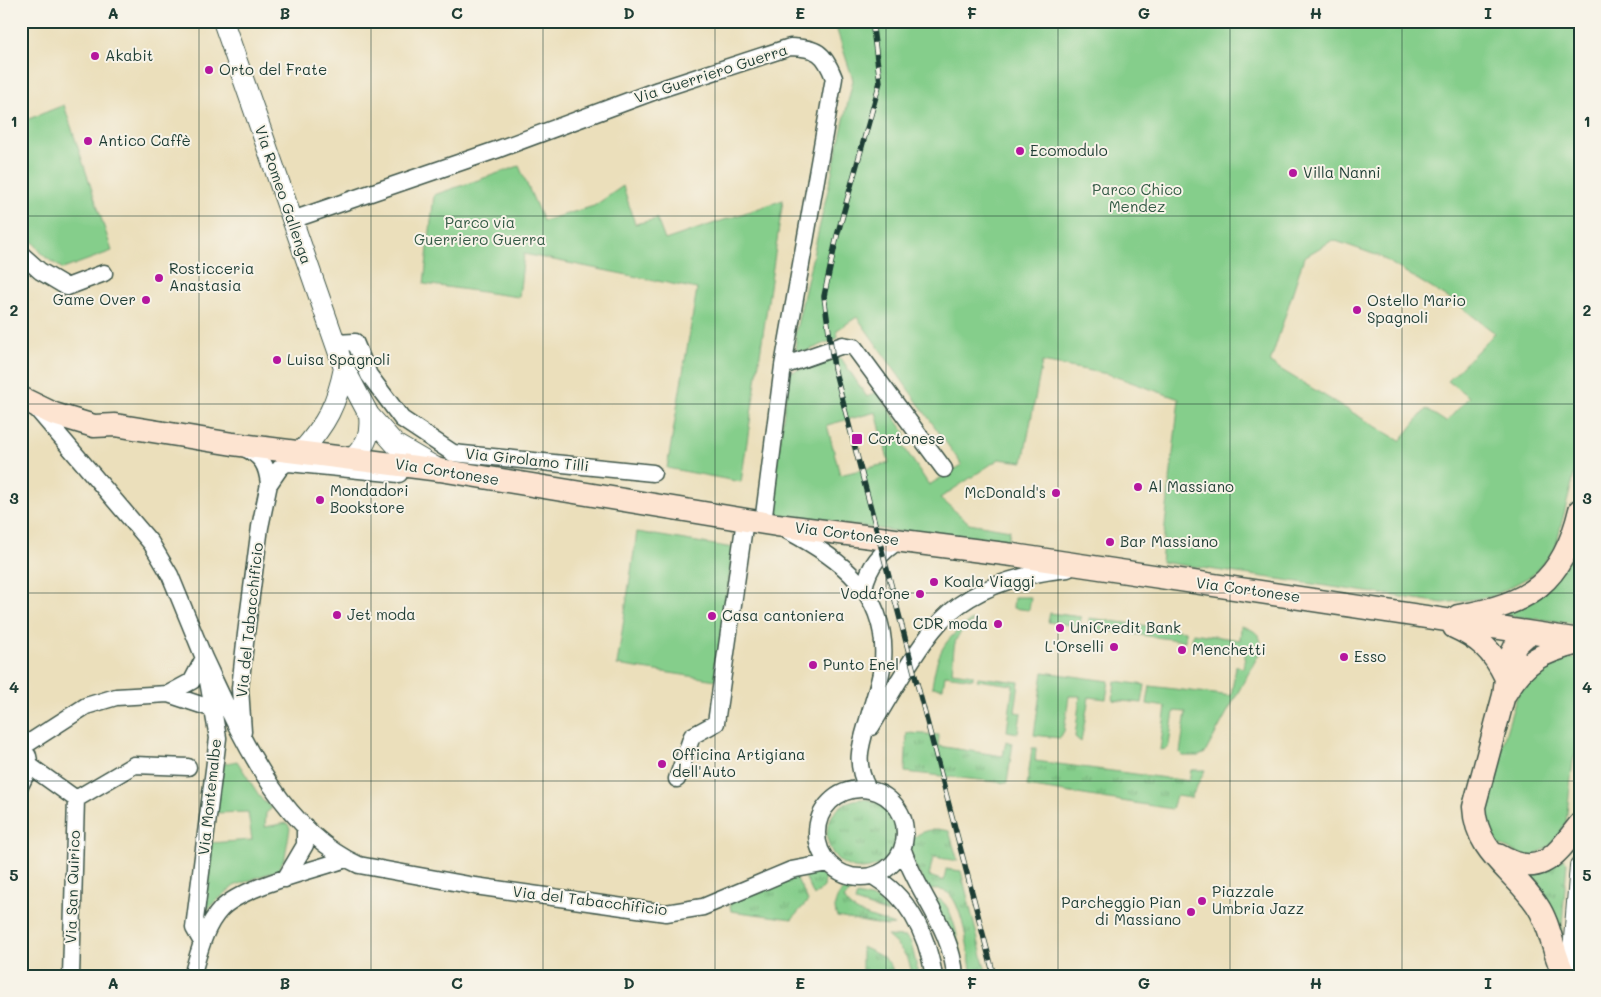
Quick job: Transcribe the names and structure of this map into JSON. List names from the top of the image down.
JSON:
{
  "streets": {
    "main road": ["Via Cortonese"],
    "street": [
      "Via Guerriero Guerra",
      "Via Romeo Gallenga",
      "Via Girolamo Tilli",
      "Via del Tabacchificio",
      "Via Montemalbe",
      "Via San Quirico"
    ]
  },
  "crossings": [
    ["Via Guerriero Guerra", "Via Romeo Gallenga"],
    ["Via Guerriero Guerra", "Via Cortonese"],
    ["Via Romeo Gallenga", "Via Girolamo Tilli"],
    ["Via Romeo Gallenga", "Via Cortonese"],
    ["Via Cortonese", "Via del Tabacchificio"],
    ["Via Cortonese", "Via Montemalbe"]
  ],
  "parks": ["Parco Chico Mendez", "Parco via Guerriero Guerra"],
  "places": {
    "other": [
      "Akabit",
      "Orto del Frate",
      "Antico Caffè",
      "Ecomodulo",
      "Villa Nanni",
      "Rosticceria Anastasia",
      "Game Over",
      "Ostello Mario Spagnoli",
      "Luisa Spagnoli",
      "Al Massiano",
      "McDonald's",
      "Mondadori Bookstore",
      "Bar Massiano",
      "Koala Viaggi",
      "Vodafone",
      "Jet moda",
      "Casa cantoniera",
      "CDR moda",
      "UniCredit Bank",
      "L'Orselli",
      "Menchetti",
      "Esso",
      "Punto Enel",
      "Officina Artigiana dell'Auto",
      "Piazzale Umbria Jazz",
      "Parcheggio Pian di Massiano"
    ],
    "transit": ["Cortonese"]
  },
  "grid": {
    "columns": [
      "A",
      "B",
      "C",
      "D",
      "E",
      "F",
      "G",
      "H",
      "I"
    ],
    "rows": [
      "1",
      "2",
      "3",
      "4",
      "5"
    ]
  }
}
